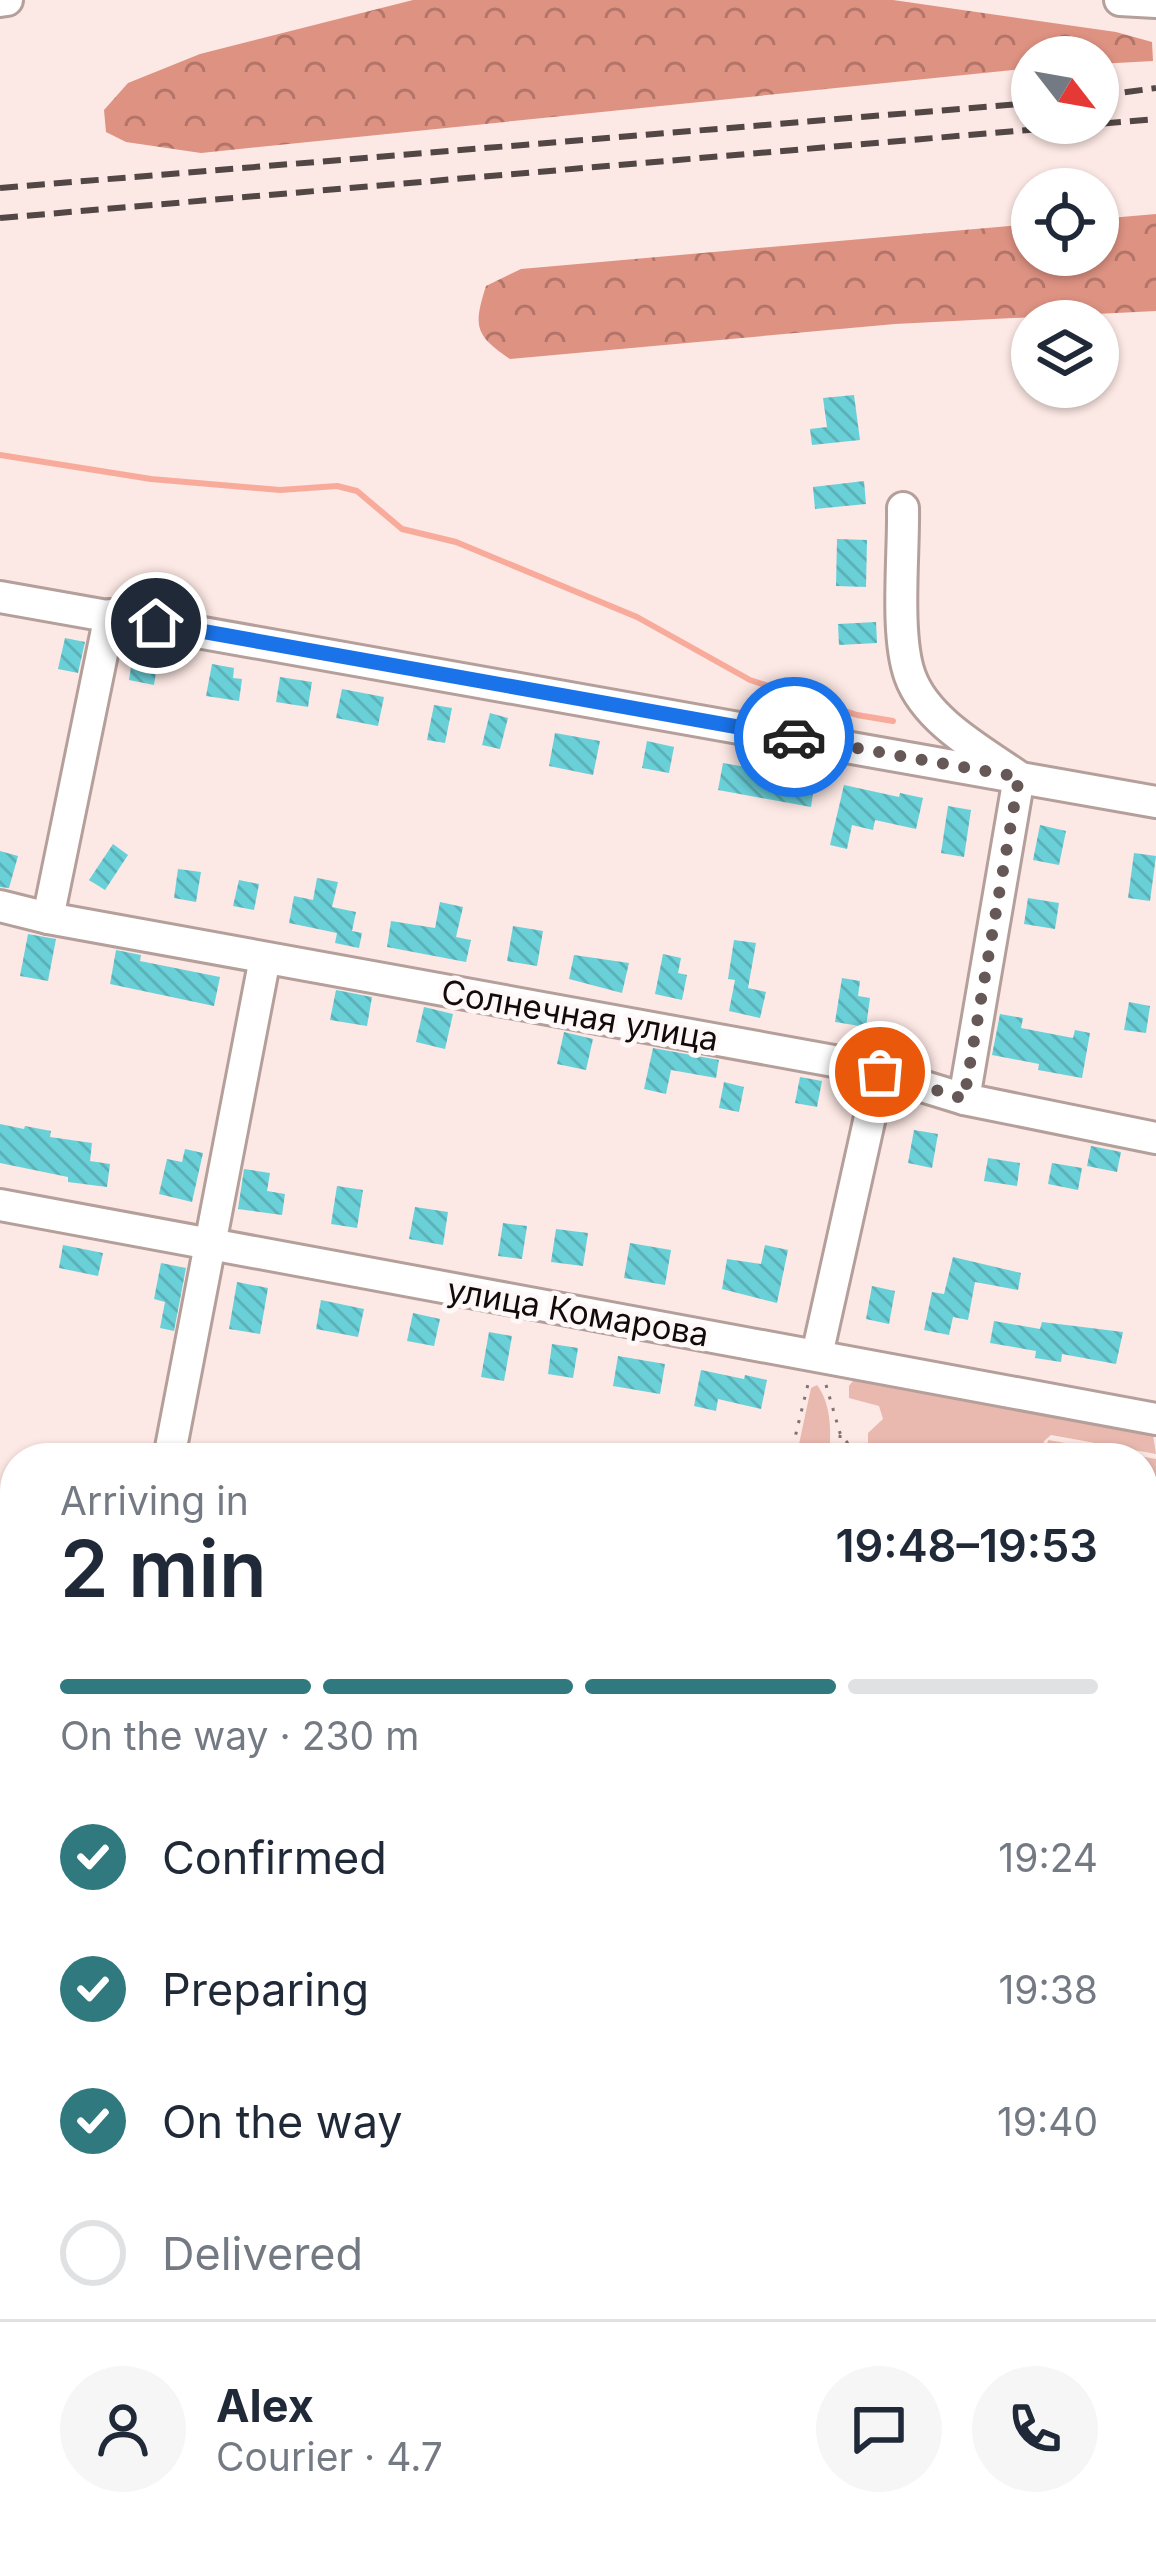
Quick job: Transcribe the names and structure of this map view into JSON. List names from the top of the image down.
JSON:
{
  "streets": {
    "street": ["Солнечная улица", "улица Комарова"]
  },
  "north": "bottom right",
  "page": {
    "heading": ["2 min", "Arriving in", "19:48–19:53"],
    "panel": ["Alex", "Courier · 4.7"],
    "bar": "On the way · 230 m",
    "list": [
      ["Confirmed", "19:24"],
      ["Preparing", "19:38"],
      ["On the way", "19:40"],
      "Delivered"
    ]
  }
}
